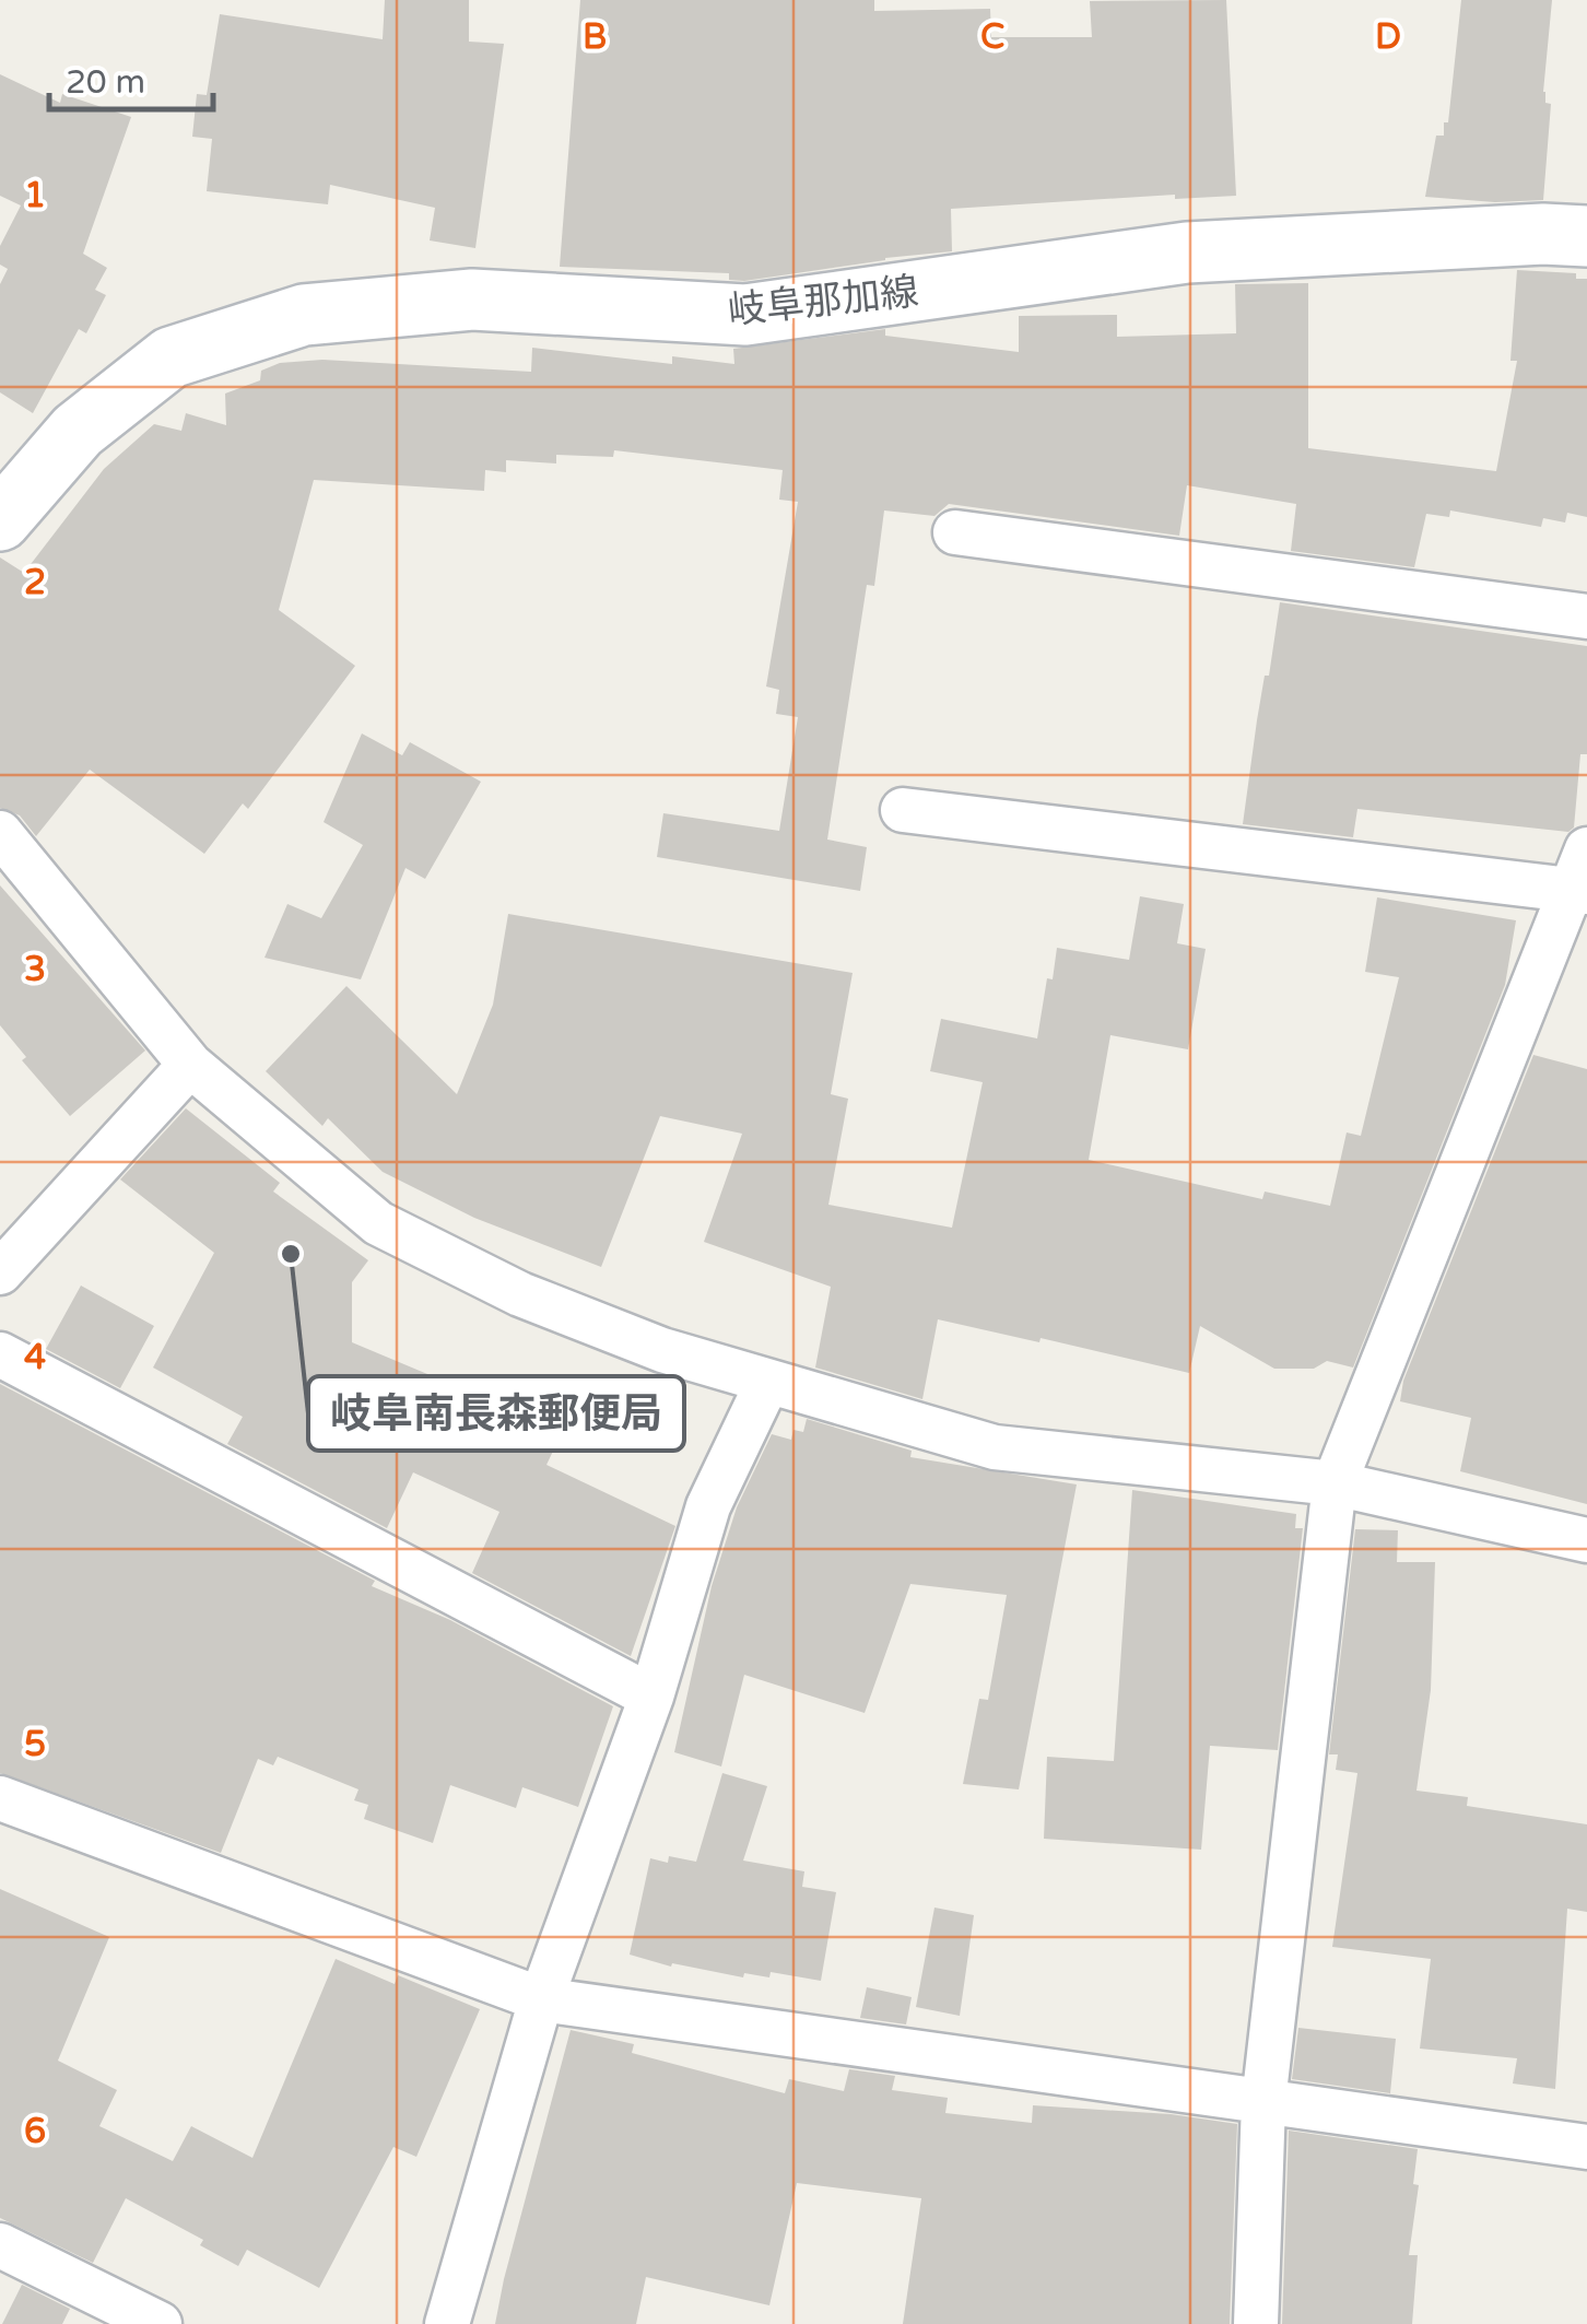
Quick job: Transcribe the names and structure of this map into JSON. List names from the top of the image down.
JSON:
{
  "streets": {
    "main road": ["岐阜那加線"]
  },
  "places": ["岐阜南長森郵便局"],
  "scale_bar": "20 m",
  "grid": {
    "columns": ["B", "C", "D"],
    "rows": [
      "1",
      "2",
      "3",
      "4",
      "5",
      "6"
    ]
  }
}
